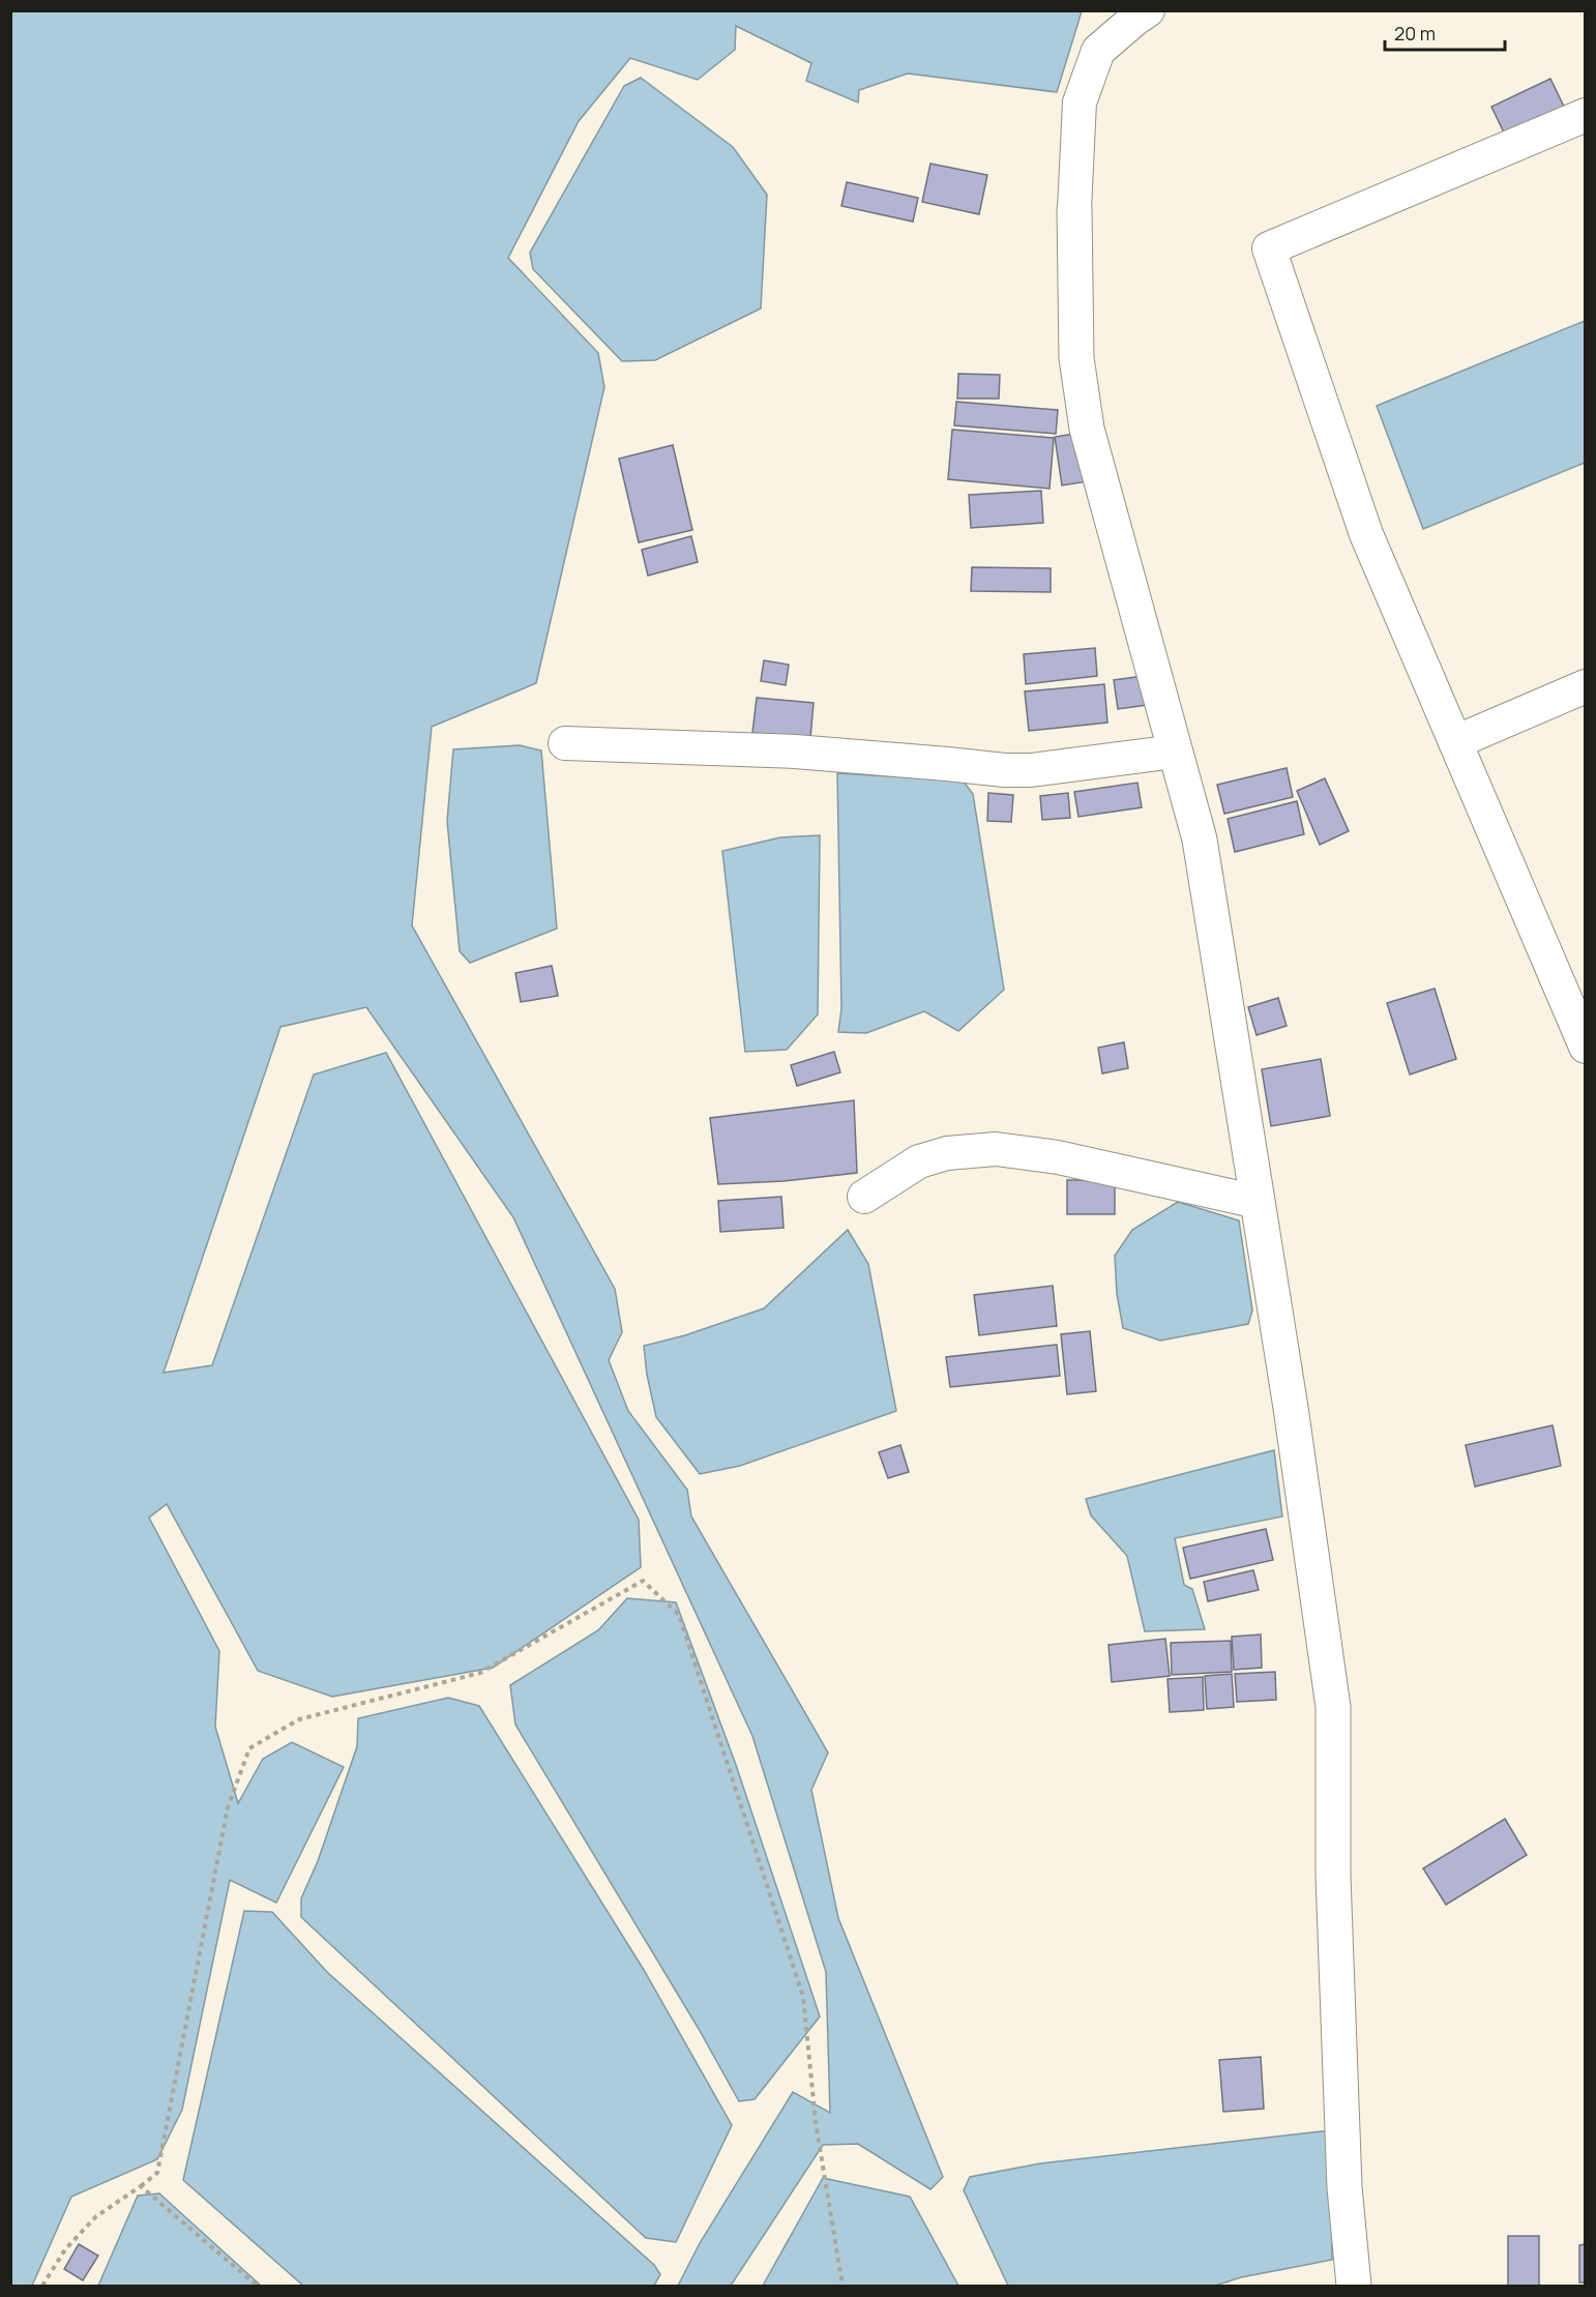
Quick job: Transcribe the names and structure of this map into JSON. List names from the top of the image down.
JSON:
{
  "scale_bar": "20 m"
}
